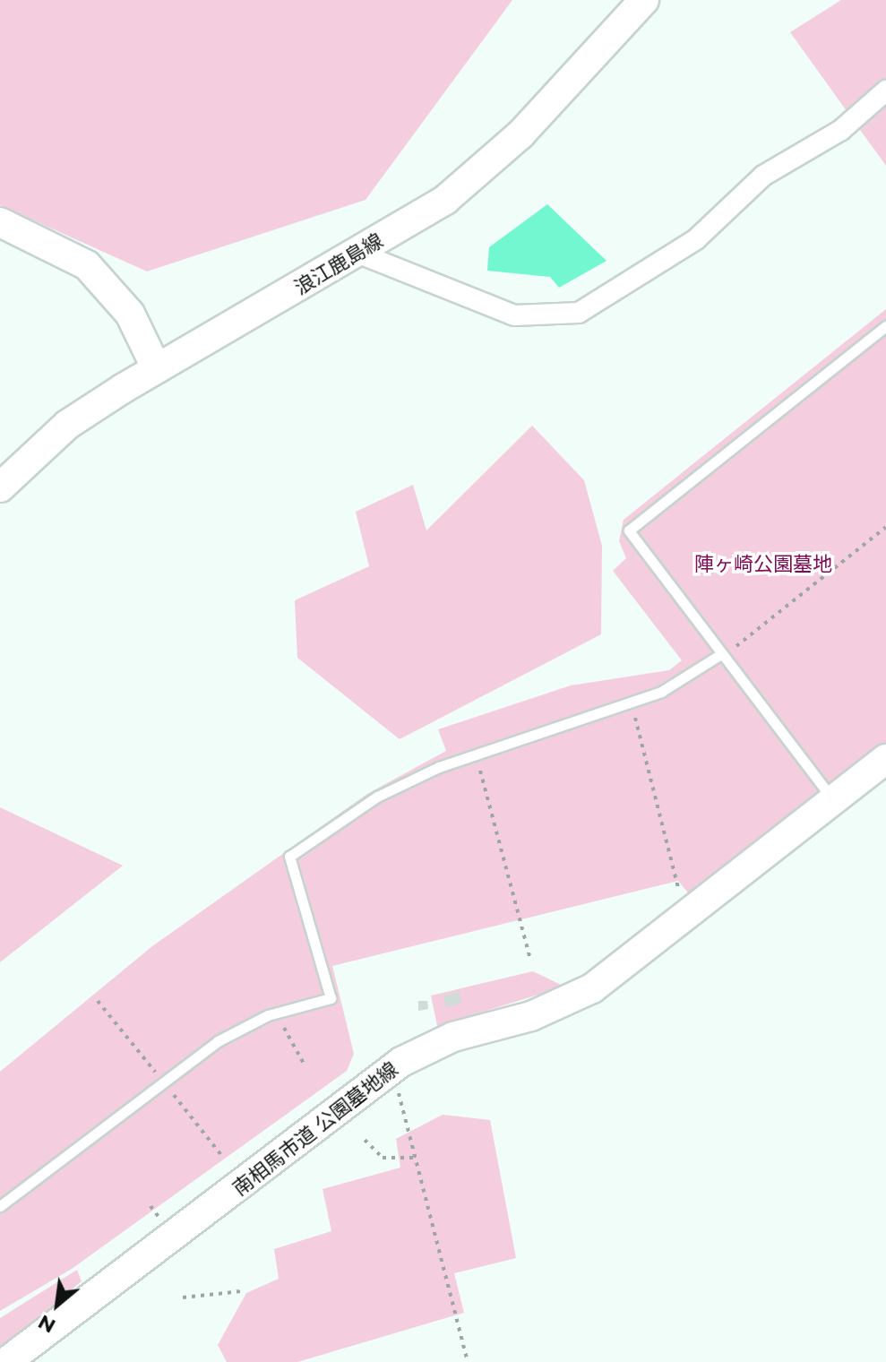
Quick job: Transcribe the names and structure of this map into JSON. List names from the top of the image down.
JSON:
{
  "streets": {
    "street": ["浪江鹿島線", "南相馬市道 公園墓地線"]
  },
  "parks": ["陣ヶ崎公園墓地"],
  "north": "bottom left"
}
